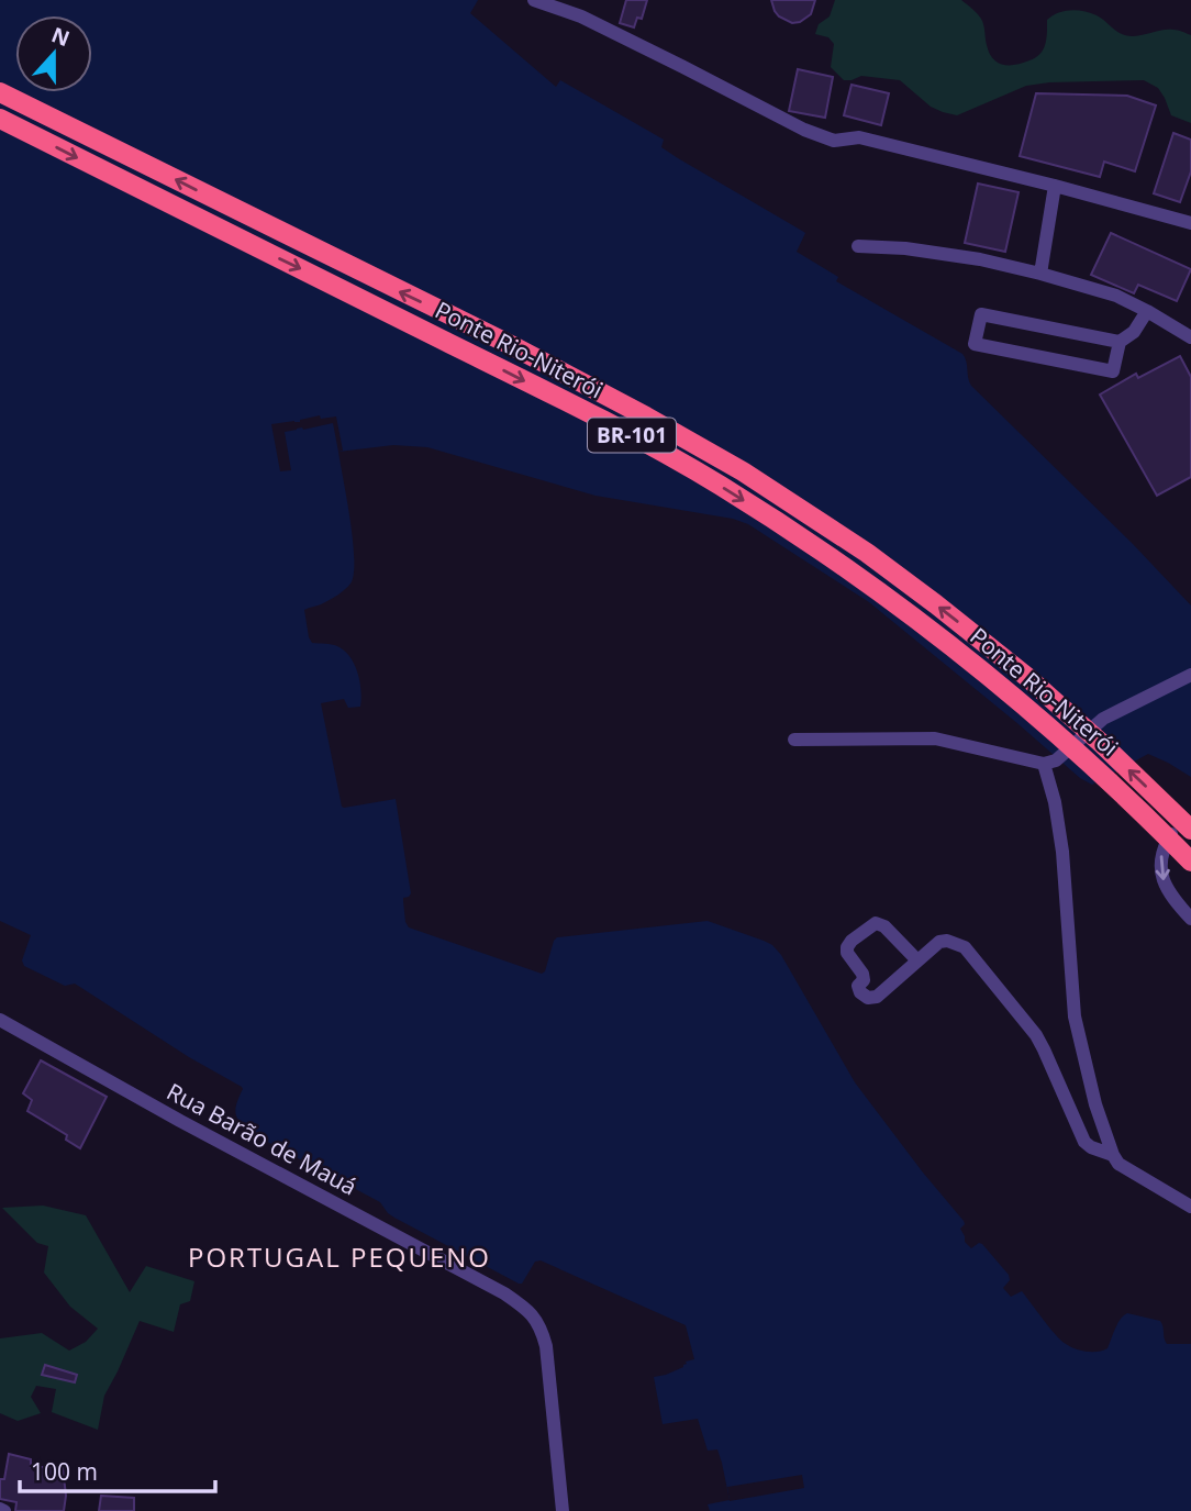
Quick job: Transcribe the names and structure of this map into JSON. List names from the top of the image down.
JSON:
{
  "streets": {
    "highway": ["Ponte Rio-Niterói", "BR-101"],
    "street": ["Rua Barão de Mauá"]
  },
  "districts": ["PORTUGAL PEQUENO"],
  "scale_bar": "100 m",
  "north": "top"
}
